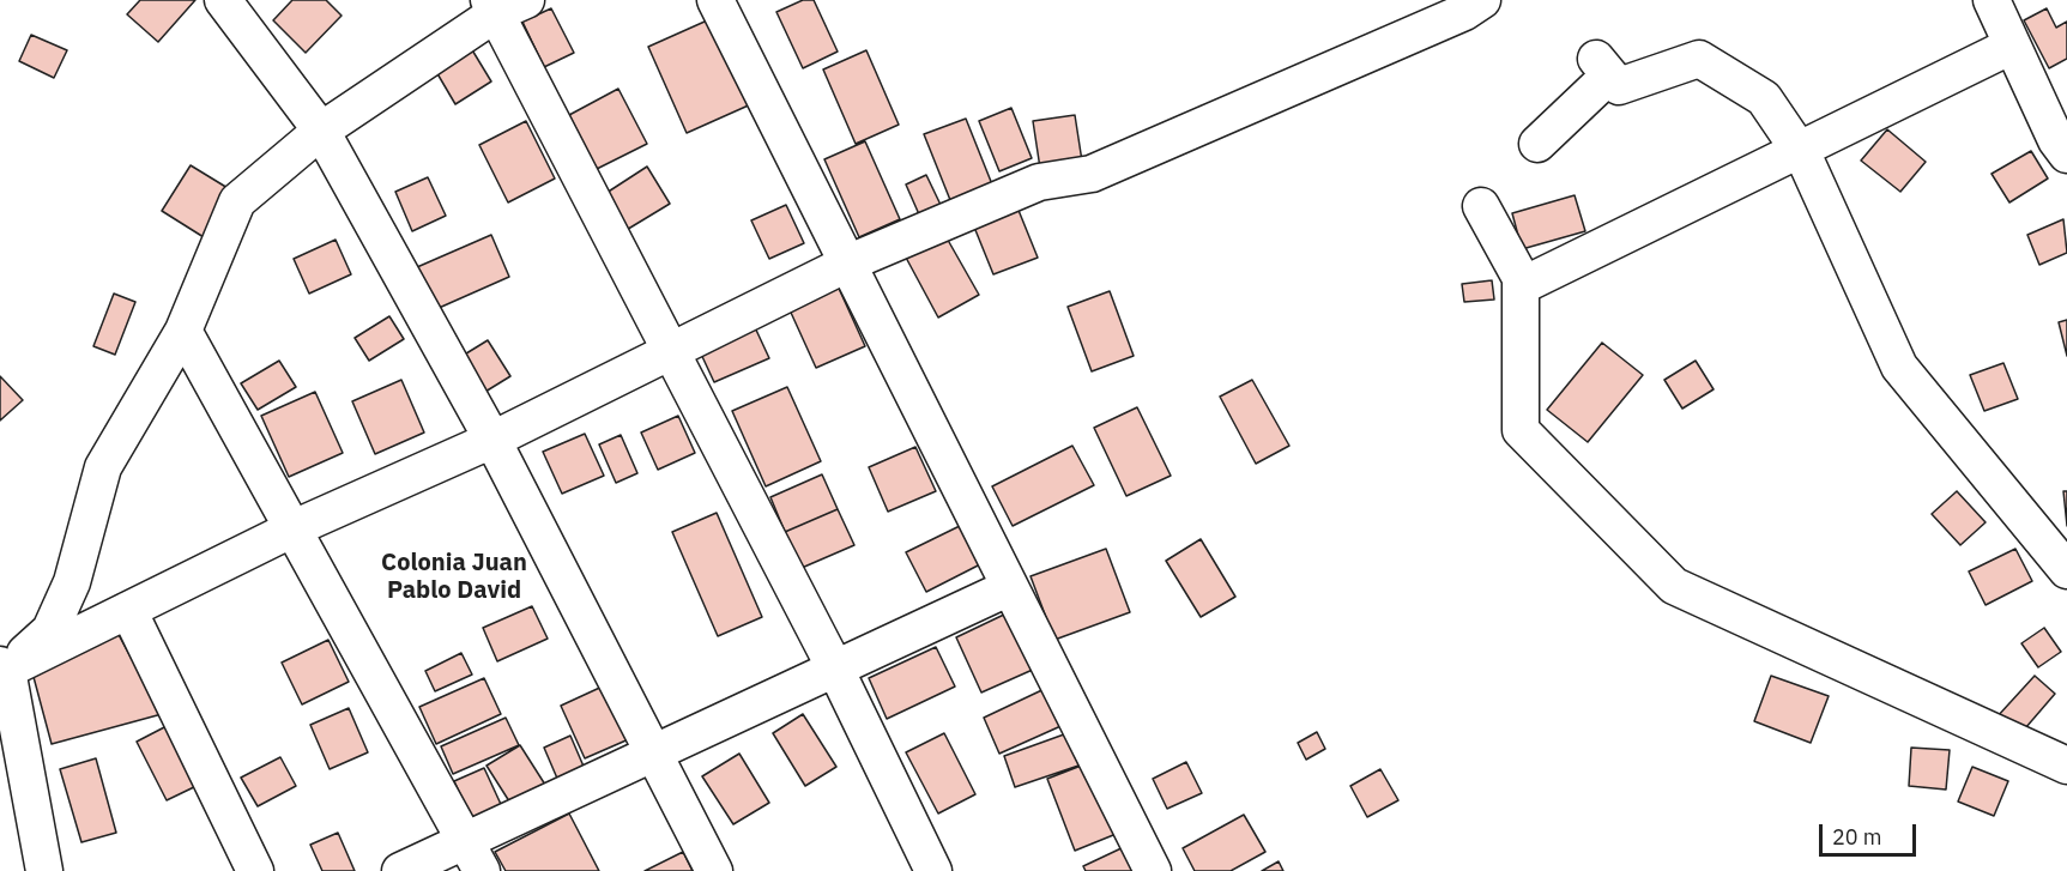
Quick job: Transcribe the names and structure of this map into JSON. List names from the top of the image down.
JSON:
{
  "districts": ["Colonia Juan Pablo David"],
  "scale_bar": "20 m"
}
